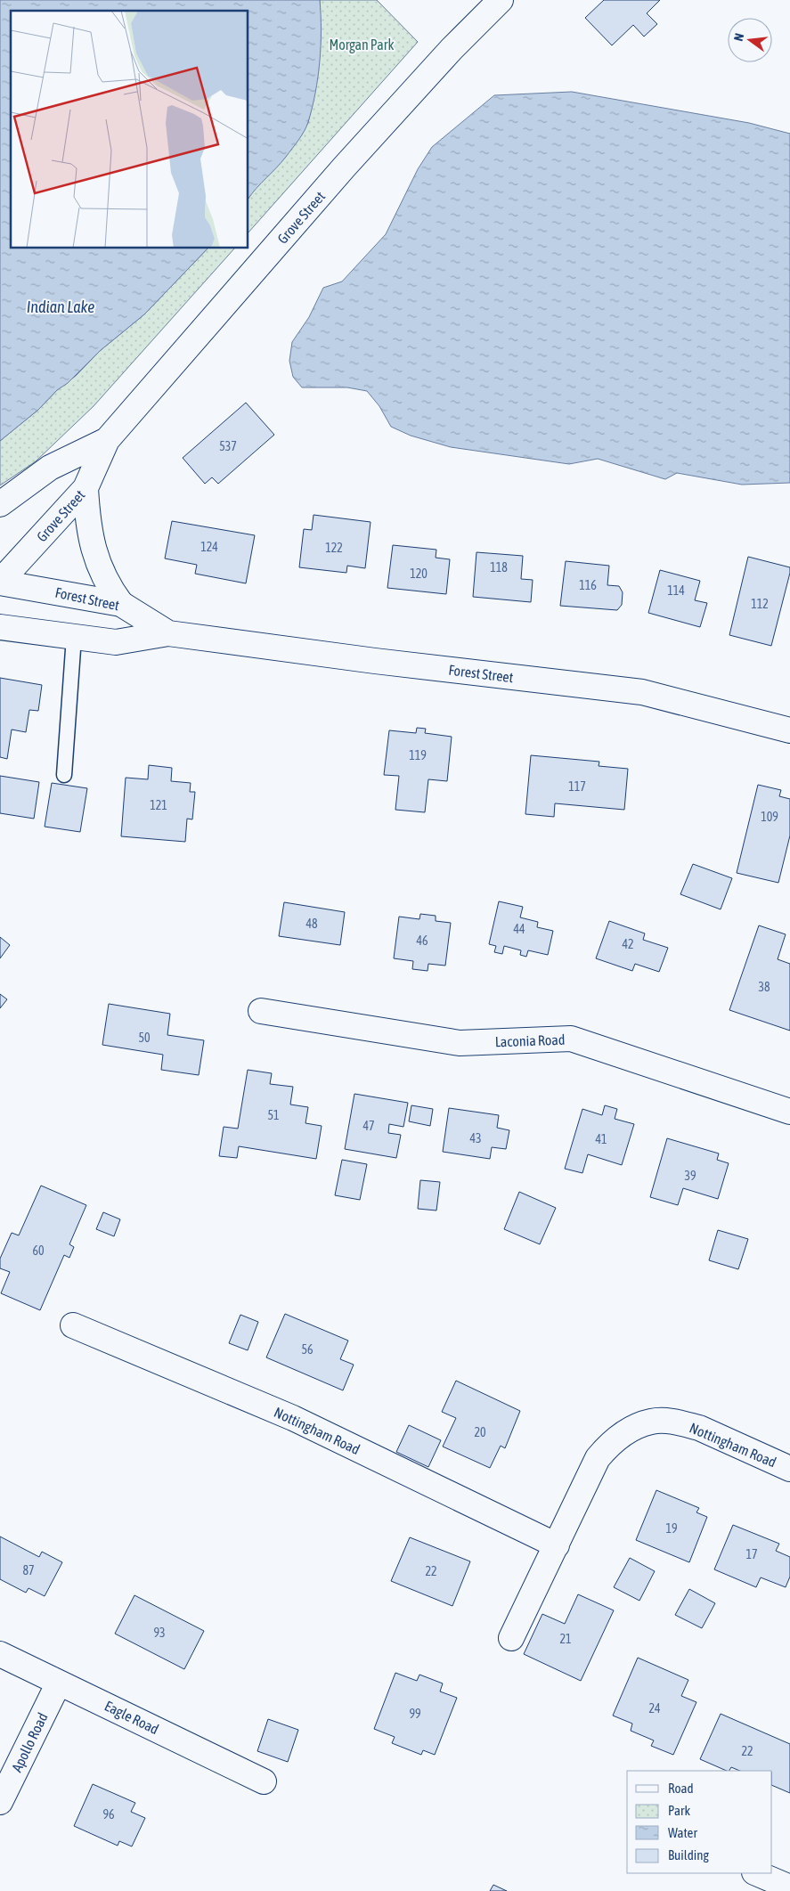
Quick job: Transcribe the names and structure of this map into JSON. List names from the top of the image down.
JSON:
{
  "streets": {
    "main road": [
      "Grove Street",
      "Forest Street",
      "Laconia Road",
      "Nottingham Road",
      "Eagle Road",
      "Apollo Road"
    ]
  },
  "crossings": [
    ["Grove Street", "Forest Street"],
    ["Eagle Road", "Apollo Road"]
  ],
  "water": ["Indian Lake"],
  "parks": ["Morgan Park"],
  "house_numbers": [
    "537",
    "124",
    "122",
    "118",
    "120",
    "116",
    "114",
    "112",
    "119",
    "117",
    "121",
    "109",
    "48",
    "44",
    "46",
    "42",
    "38",
    "50",
    "51",
    "47",
    "43",
    "41",
    "39",
    "60",
    "56",
    "20",
    "19",
    "17",
    "87",
    "22",
    "93",
    "21",
    "24",
    "99",
    "22",
    "96"
  ],
  "legend": [
    "Road",
    "Park",
    "Water",
    "Building"
  ],
  "north": "left"
}
